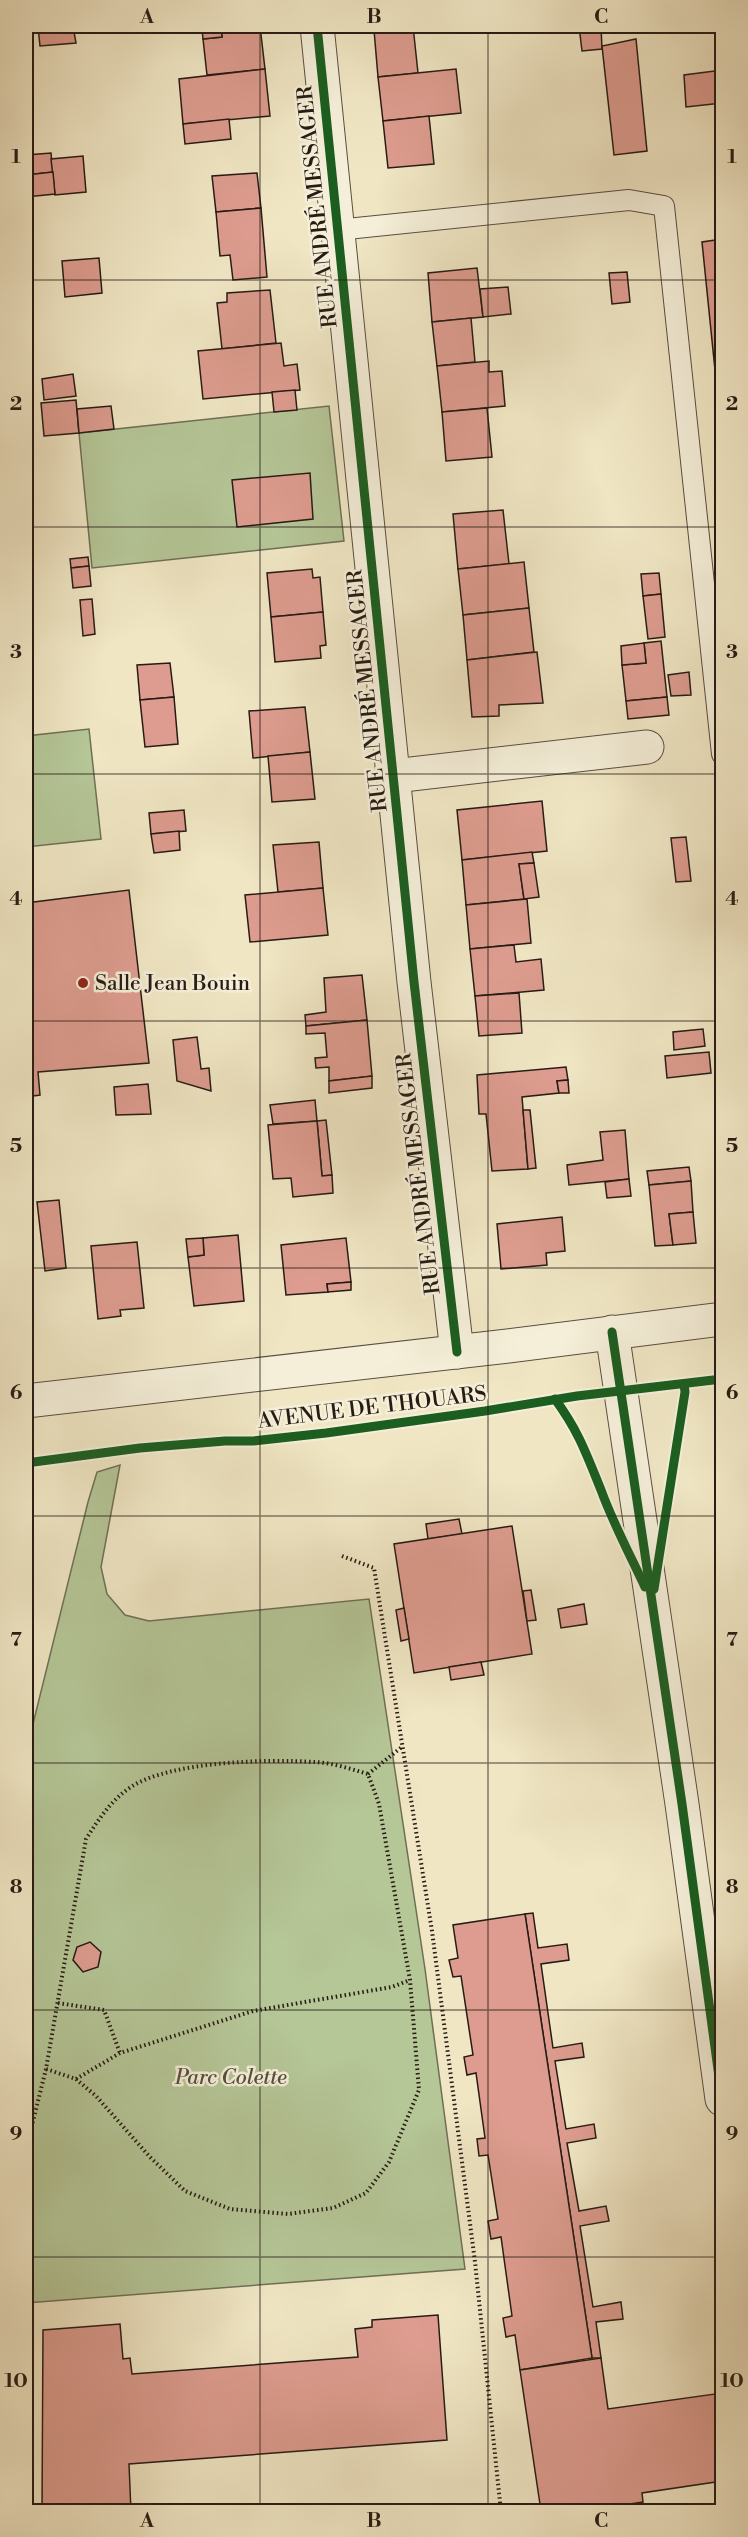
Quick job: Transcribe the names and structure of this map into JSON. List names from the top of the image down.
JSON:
{
  "streets": {
    "street": ["RUE ANDRÉ MESSAGER", "AVENUE DE THOUARS"]
  },
  "crossings": [
    ["RUE ANDRÉ MESSAGER", "AVENUE DE THOUARS"]
  ],
  "parks": ["Parc Colette"],
  "places": ["Salle Jean Bouin"],
  "grid": {
    "columns": ["A", "B", "C"],
    "rows": [
      "1",
      "2",
      "3",
      "4",
      "5",
      "6",
      "7",
      "8",
      "9",
      "10"
    ]
  }
}
